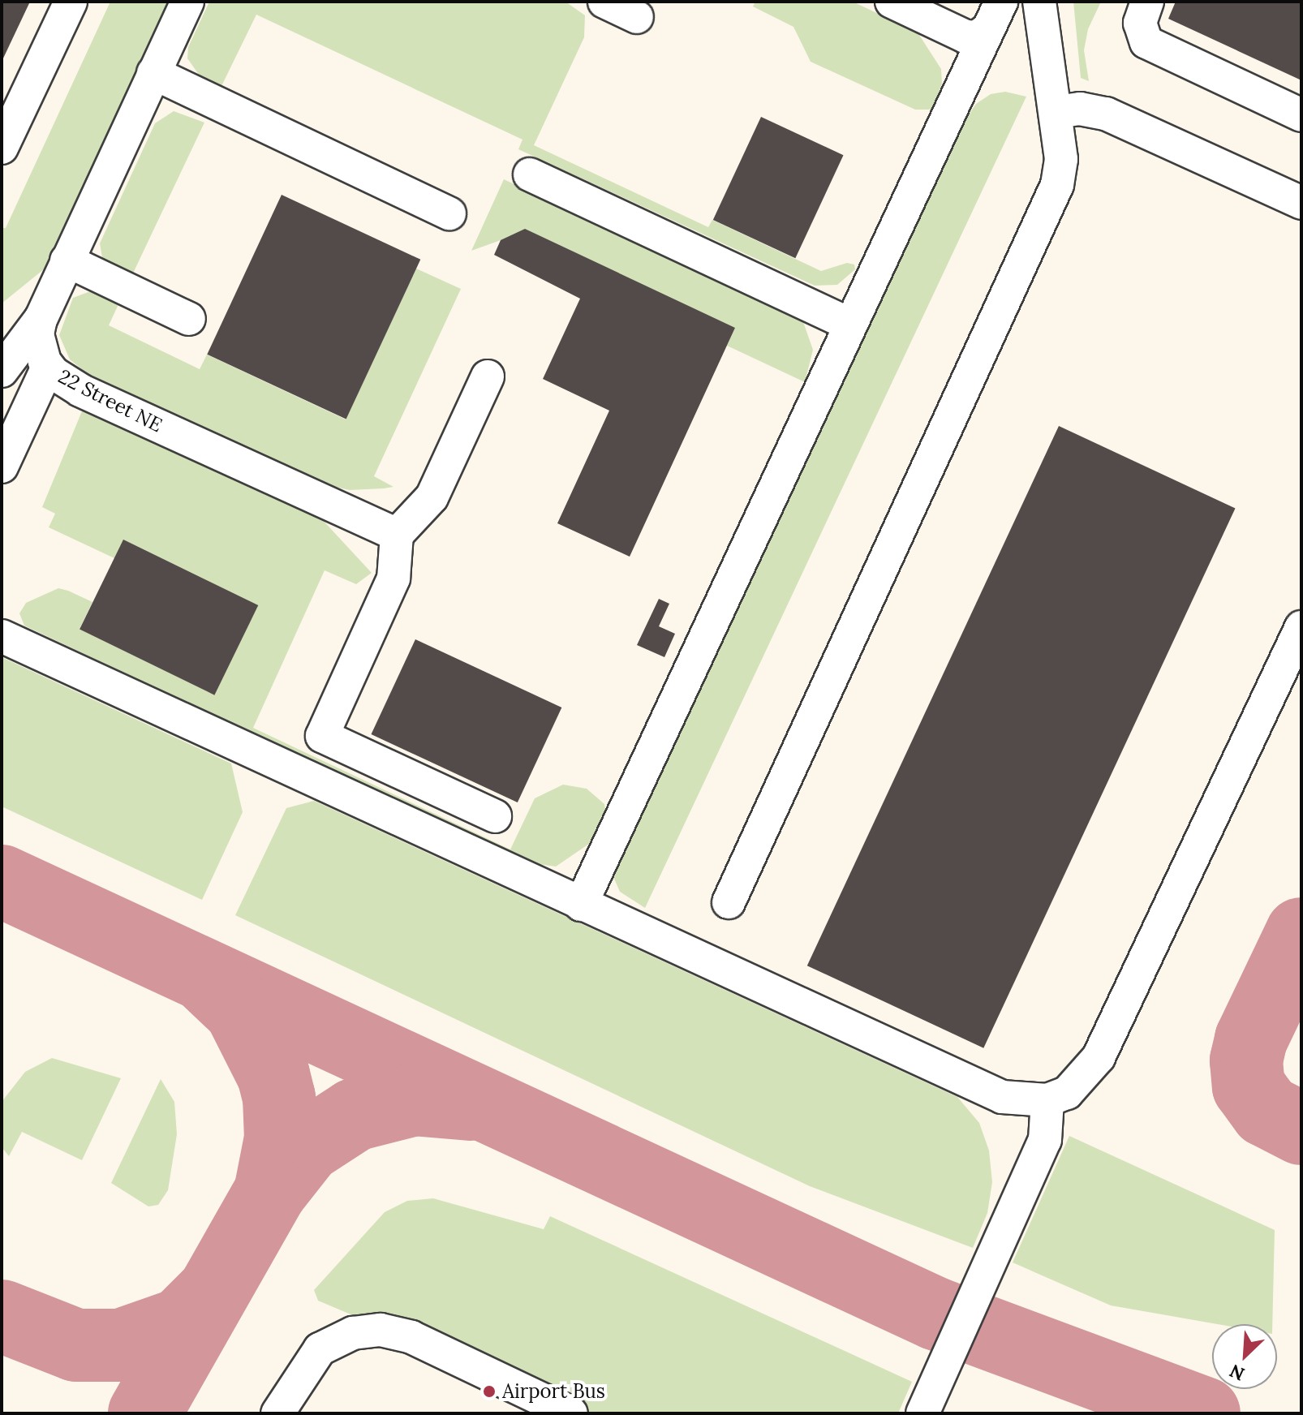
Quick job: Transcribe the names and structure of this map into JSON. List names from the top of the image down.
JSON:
{
  "streets": {
    "street": ["22 Street NE"]
  },
  "places": ["Airport Bus"],
  "north": "bottom left"
}
